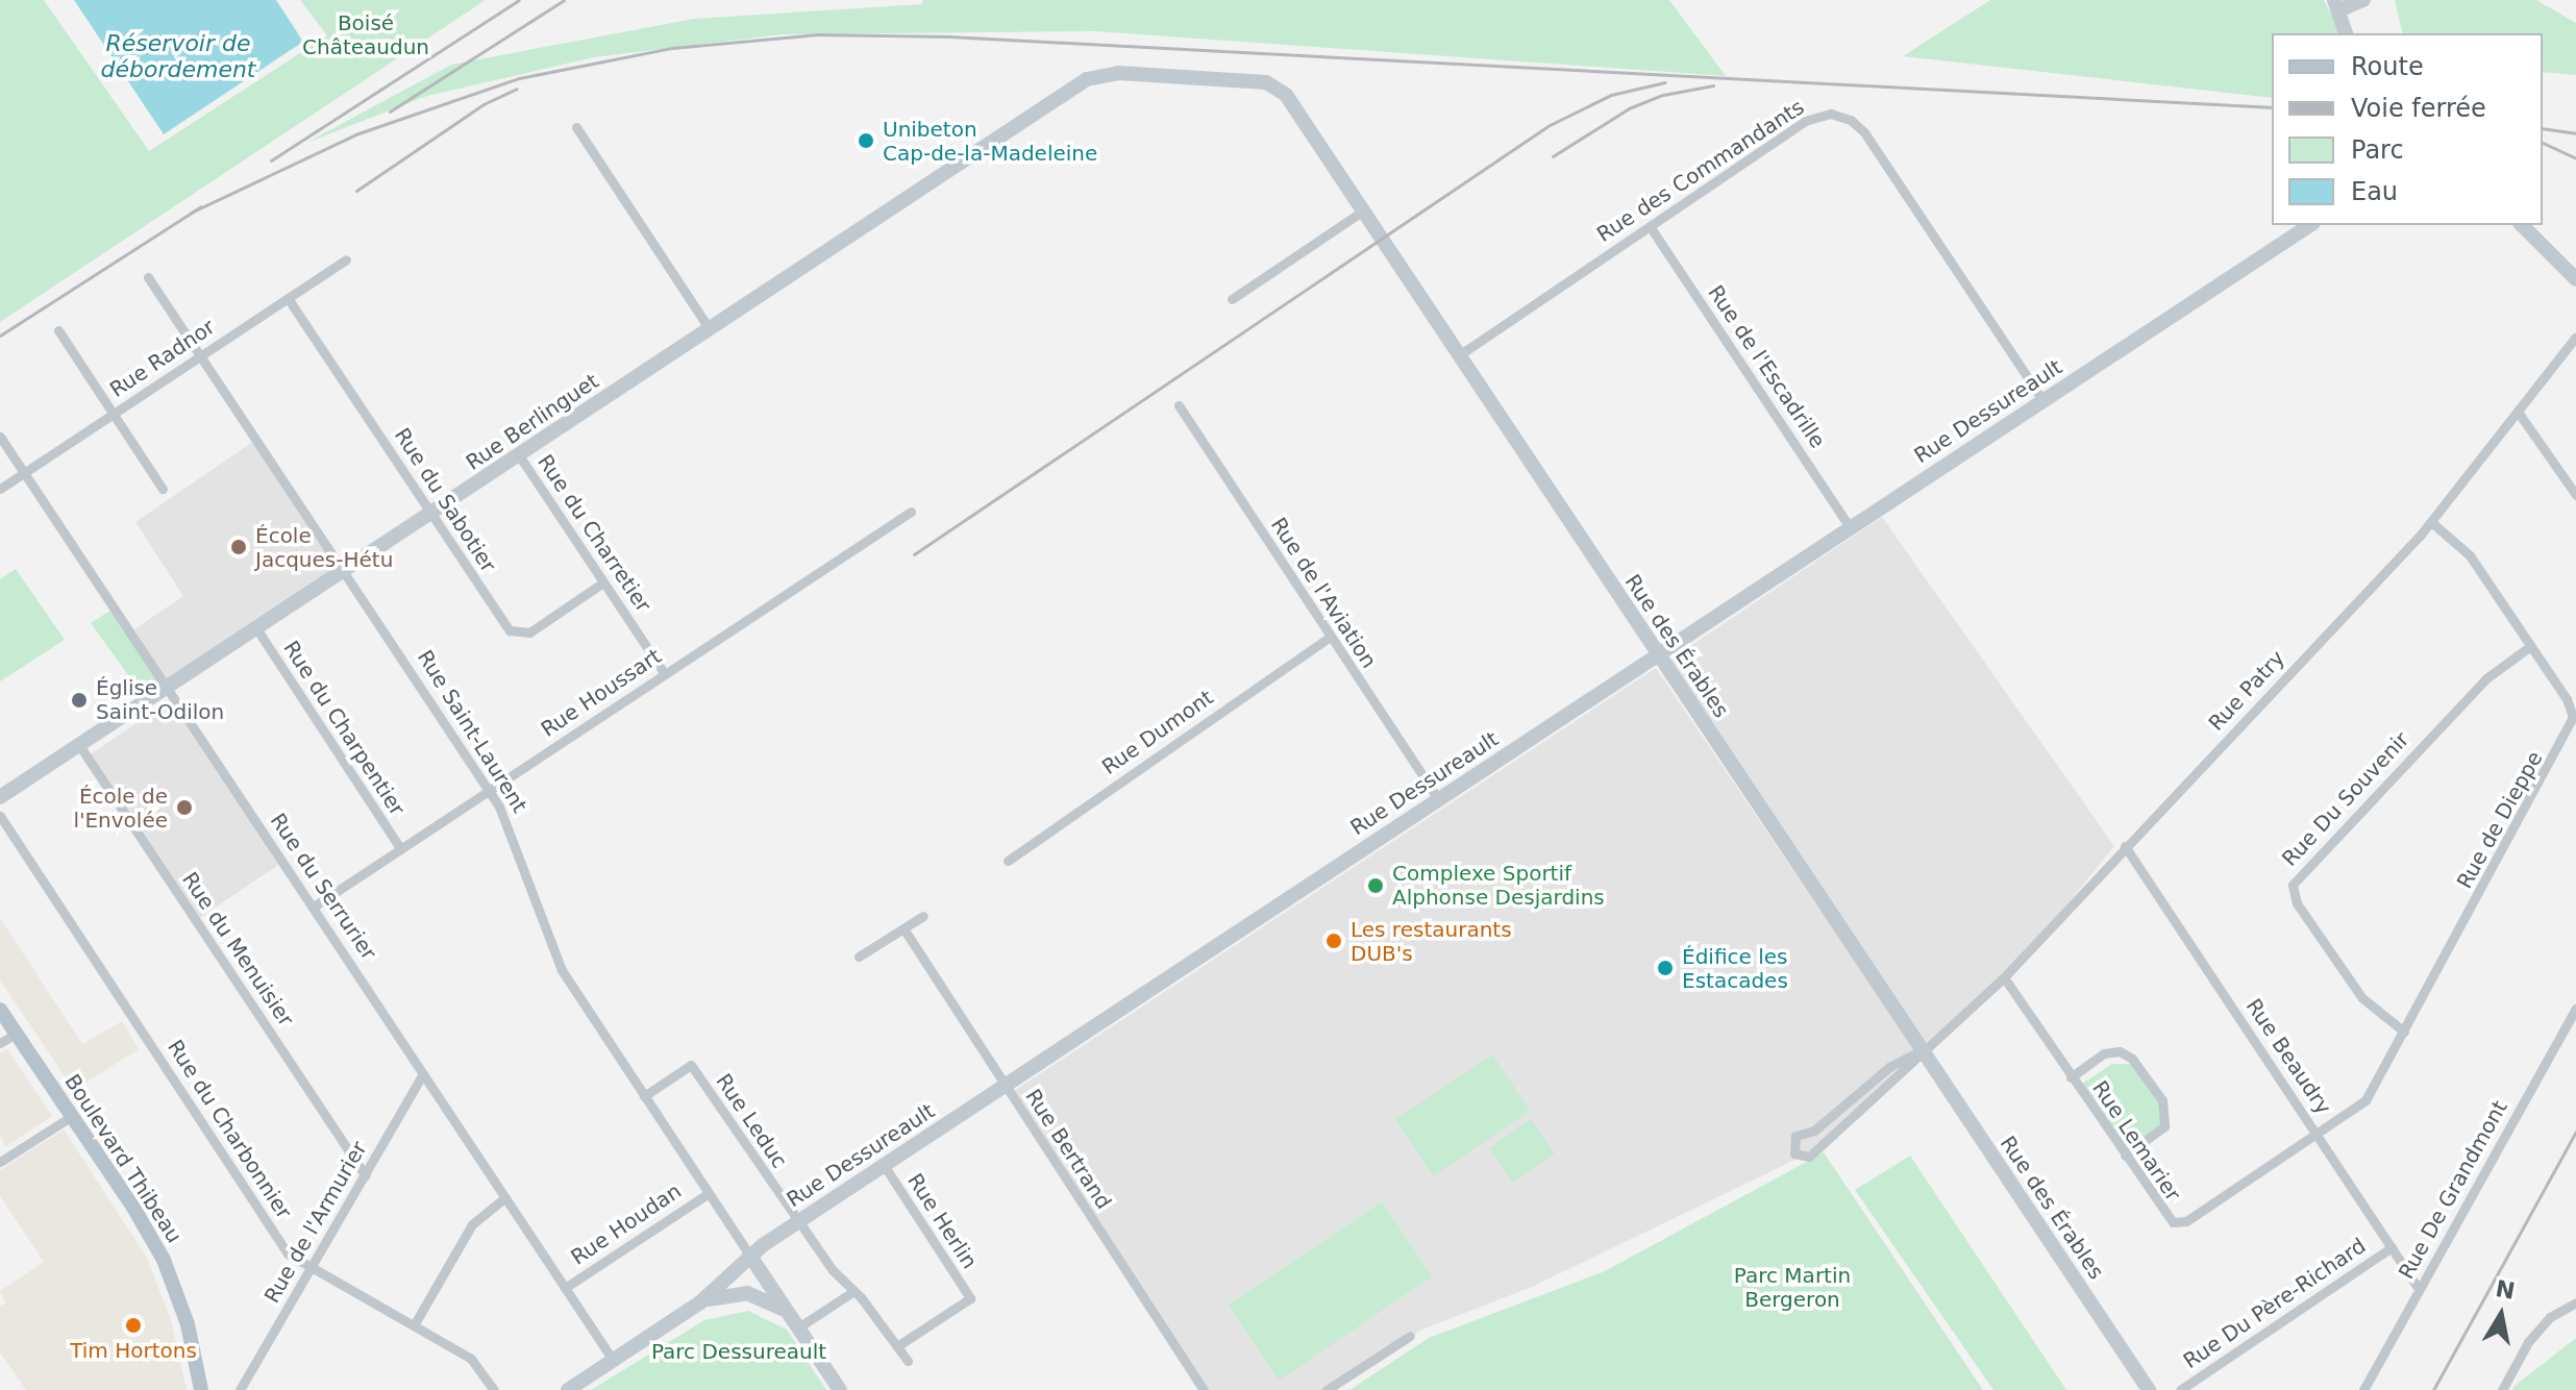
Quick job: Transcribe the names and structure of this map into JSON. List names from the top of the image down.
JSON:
{
  "streets": {
    "main road": ["Boulevard Thibeau"],
    "street": [
      "Rue des Commandants",
      "Rue Radnor",
      "Rue de l'Escadrille",
      "Rue Dessureault",
      "Rue Berlinguet",
      "Rue du Sabotier",
      "Rue du Charretier",
      "Rue de l'Aviation",
      "Rue des Érables",
      "Rue Patry",
      "Rue Houssart",
      "Rue du Charpentier",
      "Rue Saint-Laurent",
      "Rue Dumont",
      "Rue Du Souvenir",
      "Rue de Dieppe",
      "Rue du Serrurier",
      "Rue du Menuisier",
      "Rue Beaudry",
      "Rue Leduc",
      "Rue du Charbonnier",
      "Rue Lemarier",
      "Rue Bertrand",
      "Rue De Grandmont",
      "Rue Herlin",
      "Rue de l'Armurier",
      "Rue Houdan",
      "Rue Du Père-Richard"
    ]
  },
  "crossings": [
    ["Rue des Commandants", "Rue de l'Escadrille"],
    ["Rue des Commandants", "Rue Dessureault"],
    ["Rue des Commandants", "Rue des Érables"],
    ["Rue Radnor", "Rue du Sabotier"],
    ["Rue Radnor", "Rue Saint-Laurent"],
    ["Rue Radnor", "Rue du Serrurier"],
    ["Rue de l'Escadrille", "Rue Dessureault"],
    ["Rue Dessureault", "Rue de l'Aviation"],
    ["Rue Dessureault", "Rue des Érables"],
    ["Rue Dessureault", "Rue Saint-Laurent"],
    ["Rue Dessureault", "Rue du Serrurier"],
    ["Rue Dessureault", "Rue Leduc"],
    ["Rue Dessureault", "Rue Bertrand"],
    ["Rue Dessureault", "Rue Herlin"],
    ["Rue Berlinguet", "Rue du Sabotier"],
    ["Rue Berlinguet", "Rue du Charretier"],
    ["Rue Berlinguet", "Rue des Érables"],
    ["Rue Berlinguet", "Rue du Charpentier"],
    ["Rue Berlinguet", "Rue Saint-Laurent"],
    ["Rue Berlinguet", "Rue du Serrurier"],
    ["Rue Berlinguet", "Rue du Menuisier"],
    ["Rue du Sabotier", "Rue du Charretier"],
    ["Rue du Charretier", "Rue Houssart"],
    ["Rue de l'Aviation", "Rue Dumont"],
    ["Rue des Érables", "Rue Patry"],
    ["Rue Patry", "Rue de Dieppe"],
    ["Rue Patry", "Rue Beaudry"],
    ["Rue Patry", "Rue Lemarier"],
    ["Rue Houssart", "Rue du Charpentier"],
    ["Rue Houssart", "Rue Saint-Laurent"],
    ["Rue Houssart", "Rue du Serrurier"],
    ["Rue Saint-Laurent", "Rue Leduc"],
    ["Rue Saint-Laurent", "Rue Houdan"],
    ["Rue Du Souvenir", "Rue de Dieppe"],
    ["Rue de Dieppe", "Rue Beaudry"],
    ["Rue de Dieppe", "Rue Lemarier"],
    ["Rue du Serrurier", "Rue de l'Armurier"],
    ["Rue du Serrurier", "Rue Houdan"],
    ["Rue du Menuisier", "Rue de l'Armurier"],
    ["Rue Beaudry", "Rue Lemarier"],
    ["Rue Beaudry", "Rue De Grandmont"],
    ["Rue Beaudry", "Rue Du Père-Richard"],
    ["Rue Leduc", "Rue Herlin"],
    ["Rue du Charbonnier", "Rue de l'Armurier"]
  ],
  "water": ["Réservoir de débordement"],
  "parks": ["Boisé Châteaudun", "Parc Martin Bergeron", "Parc Dessureault"],
  "places": [
    "Unibeton Cap-de-la-Madeleine",
    "École Jacques-Hétu",
    "Église Saint-Odilon",
    "École de l'Envolée",
    "Complexe Sportif Alphonse Desjardins",
    "Les restaurants DUB's",
    "Édifice les Estacades",
    "Tim Hortons"
  ],
  "legend": [
    "Route",
    "Voie ferrée",
    "Parc",
    "Eau"
  ],
  "north": "top"
}
